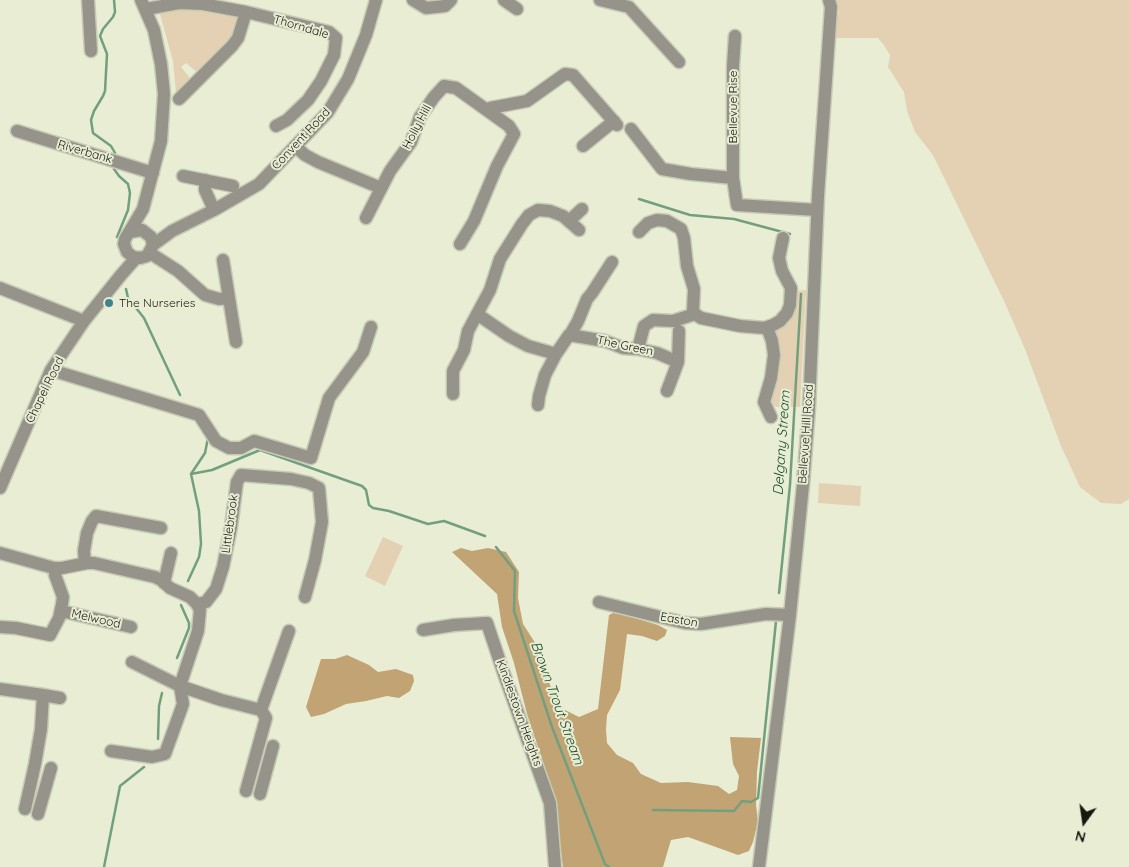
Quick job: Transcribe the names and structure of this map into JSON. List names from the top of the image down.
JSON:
{
  "streets": {
    "street": [
      "Thorndale",
      "Bellevue Rise",
      "Holly Hill",
      "Convent Road",
      "Riverbank",
      "The Green",
      "Chapel Road",
      "Bellevue Hill Road",
      "Littlebrook",
      "Melwood",
      "Easton",
      "Kindlestown Heights"
    ]
  },
  "crossings": [
    ["Bellevue Rise", "Bellevue Hill Road"],
    ["Convent Road", "Chapel Road"],
    ["Bellevue Hill Road", "Easton"]
  ],
  "water": ["Delgany Stream", "Brown Trout Stream"],
  "places": ["The Nurseries"],
  "north": "bottom"
}
